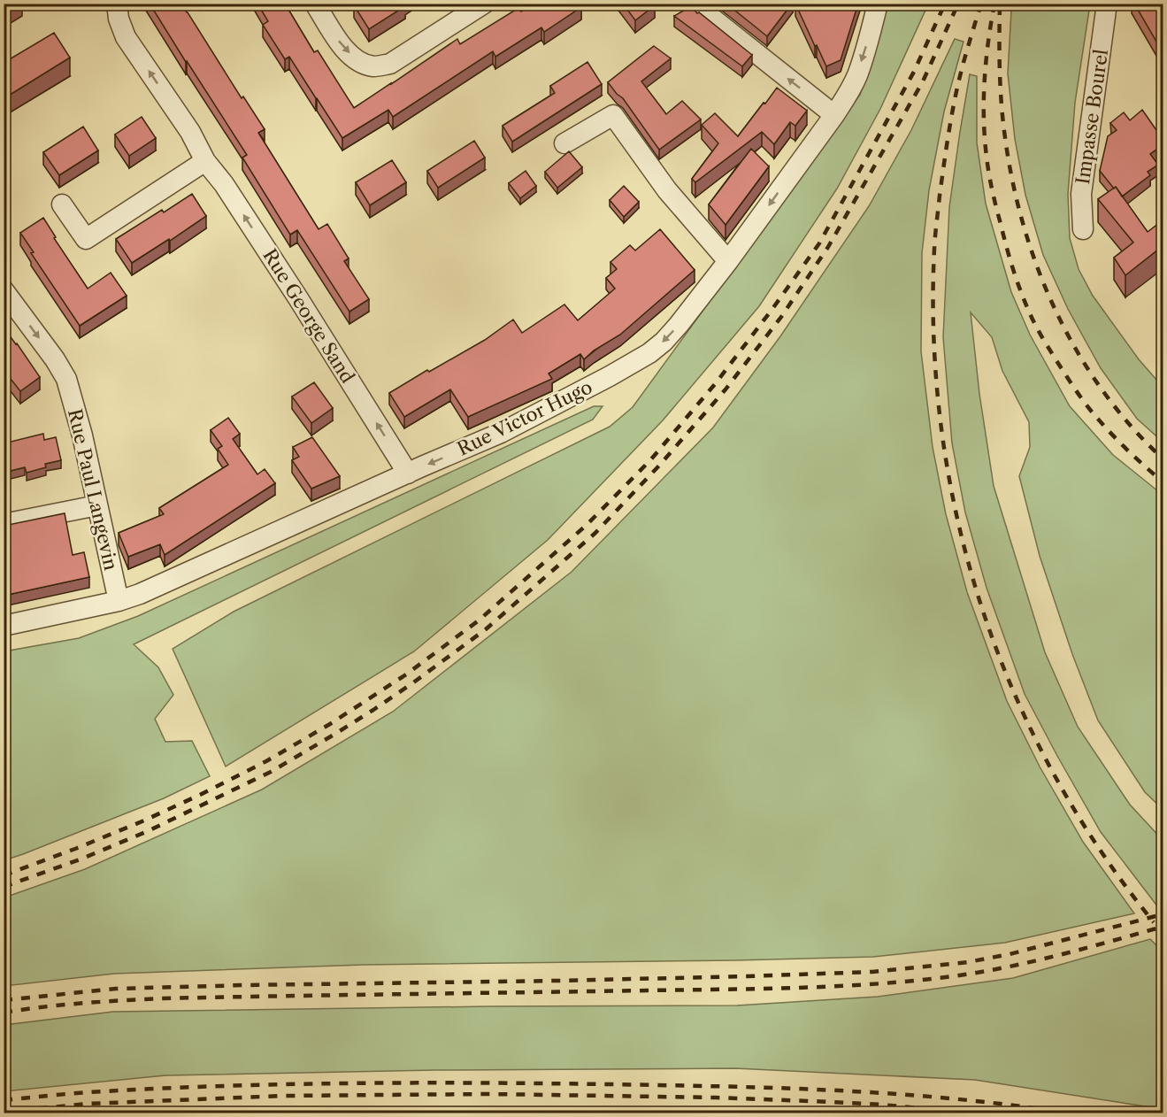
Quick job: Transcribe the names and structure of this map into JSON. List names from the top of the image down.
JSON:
{
  "streets": {
    "street": [
      "Impasse Bourel",
      "Rue George Sand",
      "Rue Victor Hugo",
      "Rue Paul Langevin"
    ]
  },
  "crossings": [
    ["Rue George Sand", "Rue Victor Hugo"],
    ["Rue Victor Hugo", "Rue Paul Langevin"]
  ],
  "one_way": ["Rue George Sand", "Rue Victor Hugo", "Rue Paul Langevin"]
}
